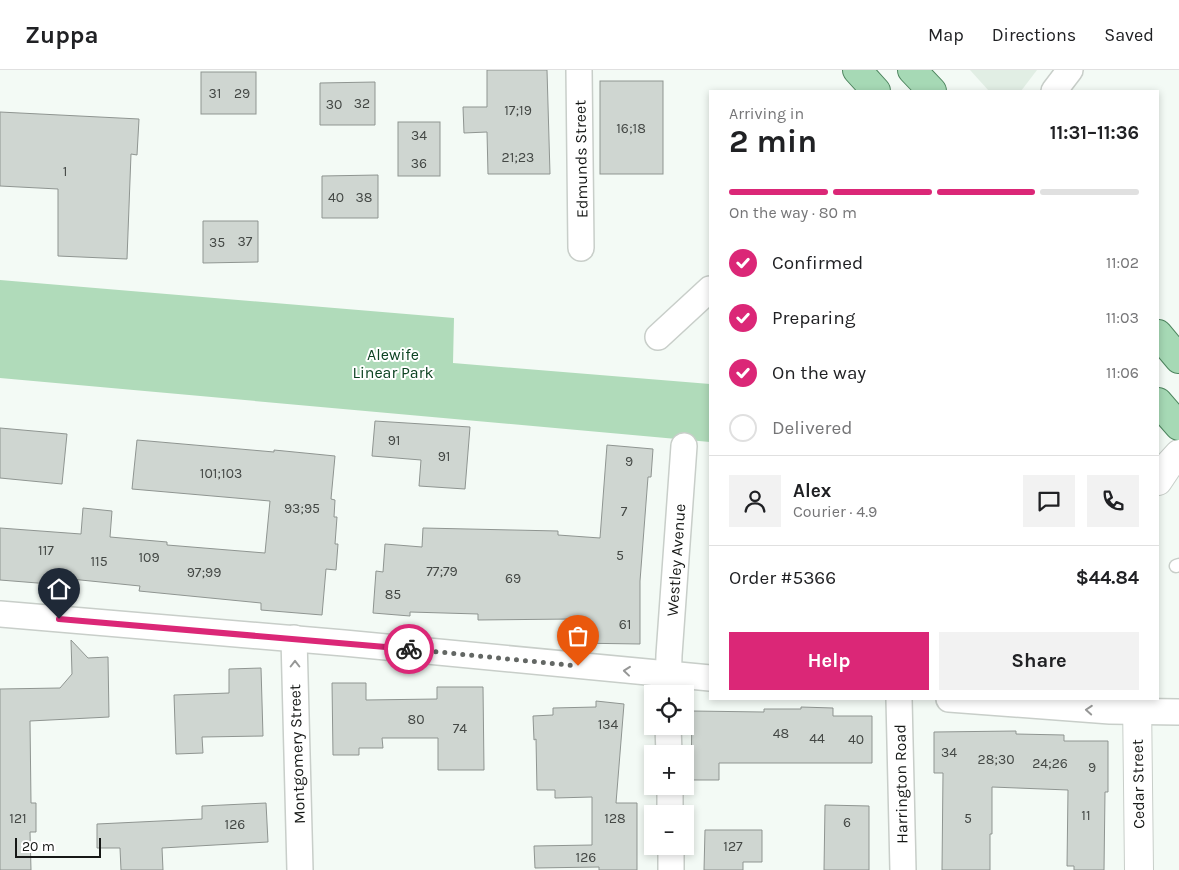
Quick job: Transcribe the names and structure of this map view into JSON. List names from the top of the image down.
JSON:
{
  "streets": {
    "street": [
      "Edmunds Street",
      "Westley Avenue",
      "Montgomery Street",
      "Harrington Road",
      "Cedar Street"
    ]
  },
  "one_way": ["Montgomery Street"],
  "parks": ["Alewife Linear Park"],
  "house_numbers": [
    "31",
    "29",
    "32",
    "30",
    "17;19",
    "16;18",
    "34",
    "21;23",
    "36",
    "1",
    "40",
    "38",
    "37",
    "35",
    "91",
    "91",
    "9",
    "101;103",
    "93;95",
    "7",
    "117",
    "5",
    "109",
    "115",
    "77;79",
    "97;99",
    "69",
    "85",
    "61",
    "80",
    "134",
    "74",
    "48",
    "44",
    "40",
    "34",
    "28;30",
    "24;26",
    "9",
    "11",
    "121",
    "128",
    "5",
    "6",
    "126",
    "127",
    "126"
  ],
  "scale_bar": "20 m",
  "page": {
    "header": "Zuppa",
    "nav": ["Map", "Directions", "Saved"],
    "heading": ["2 min", "Arriving in", "11:31–11:36"],
    "panel": [
      "Alex",
      "Courier · 4.9",
      "Order #5366",
      "$44.84"
    ],
    "bar": "On the way · 80 m",
    "list": [
      ["Confirmed", "11:02"],
      ["Preparing", "11:03"],
      ["On the way", "11:06"],
      "Delivered"
    ],
    "buttons": ["Help", "Share"],
    "map_buttons": ["+", "−"],
    "scale": "20 m"
  }
}
